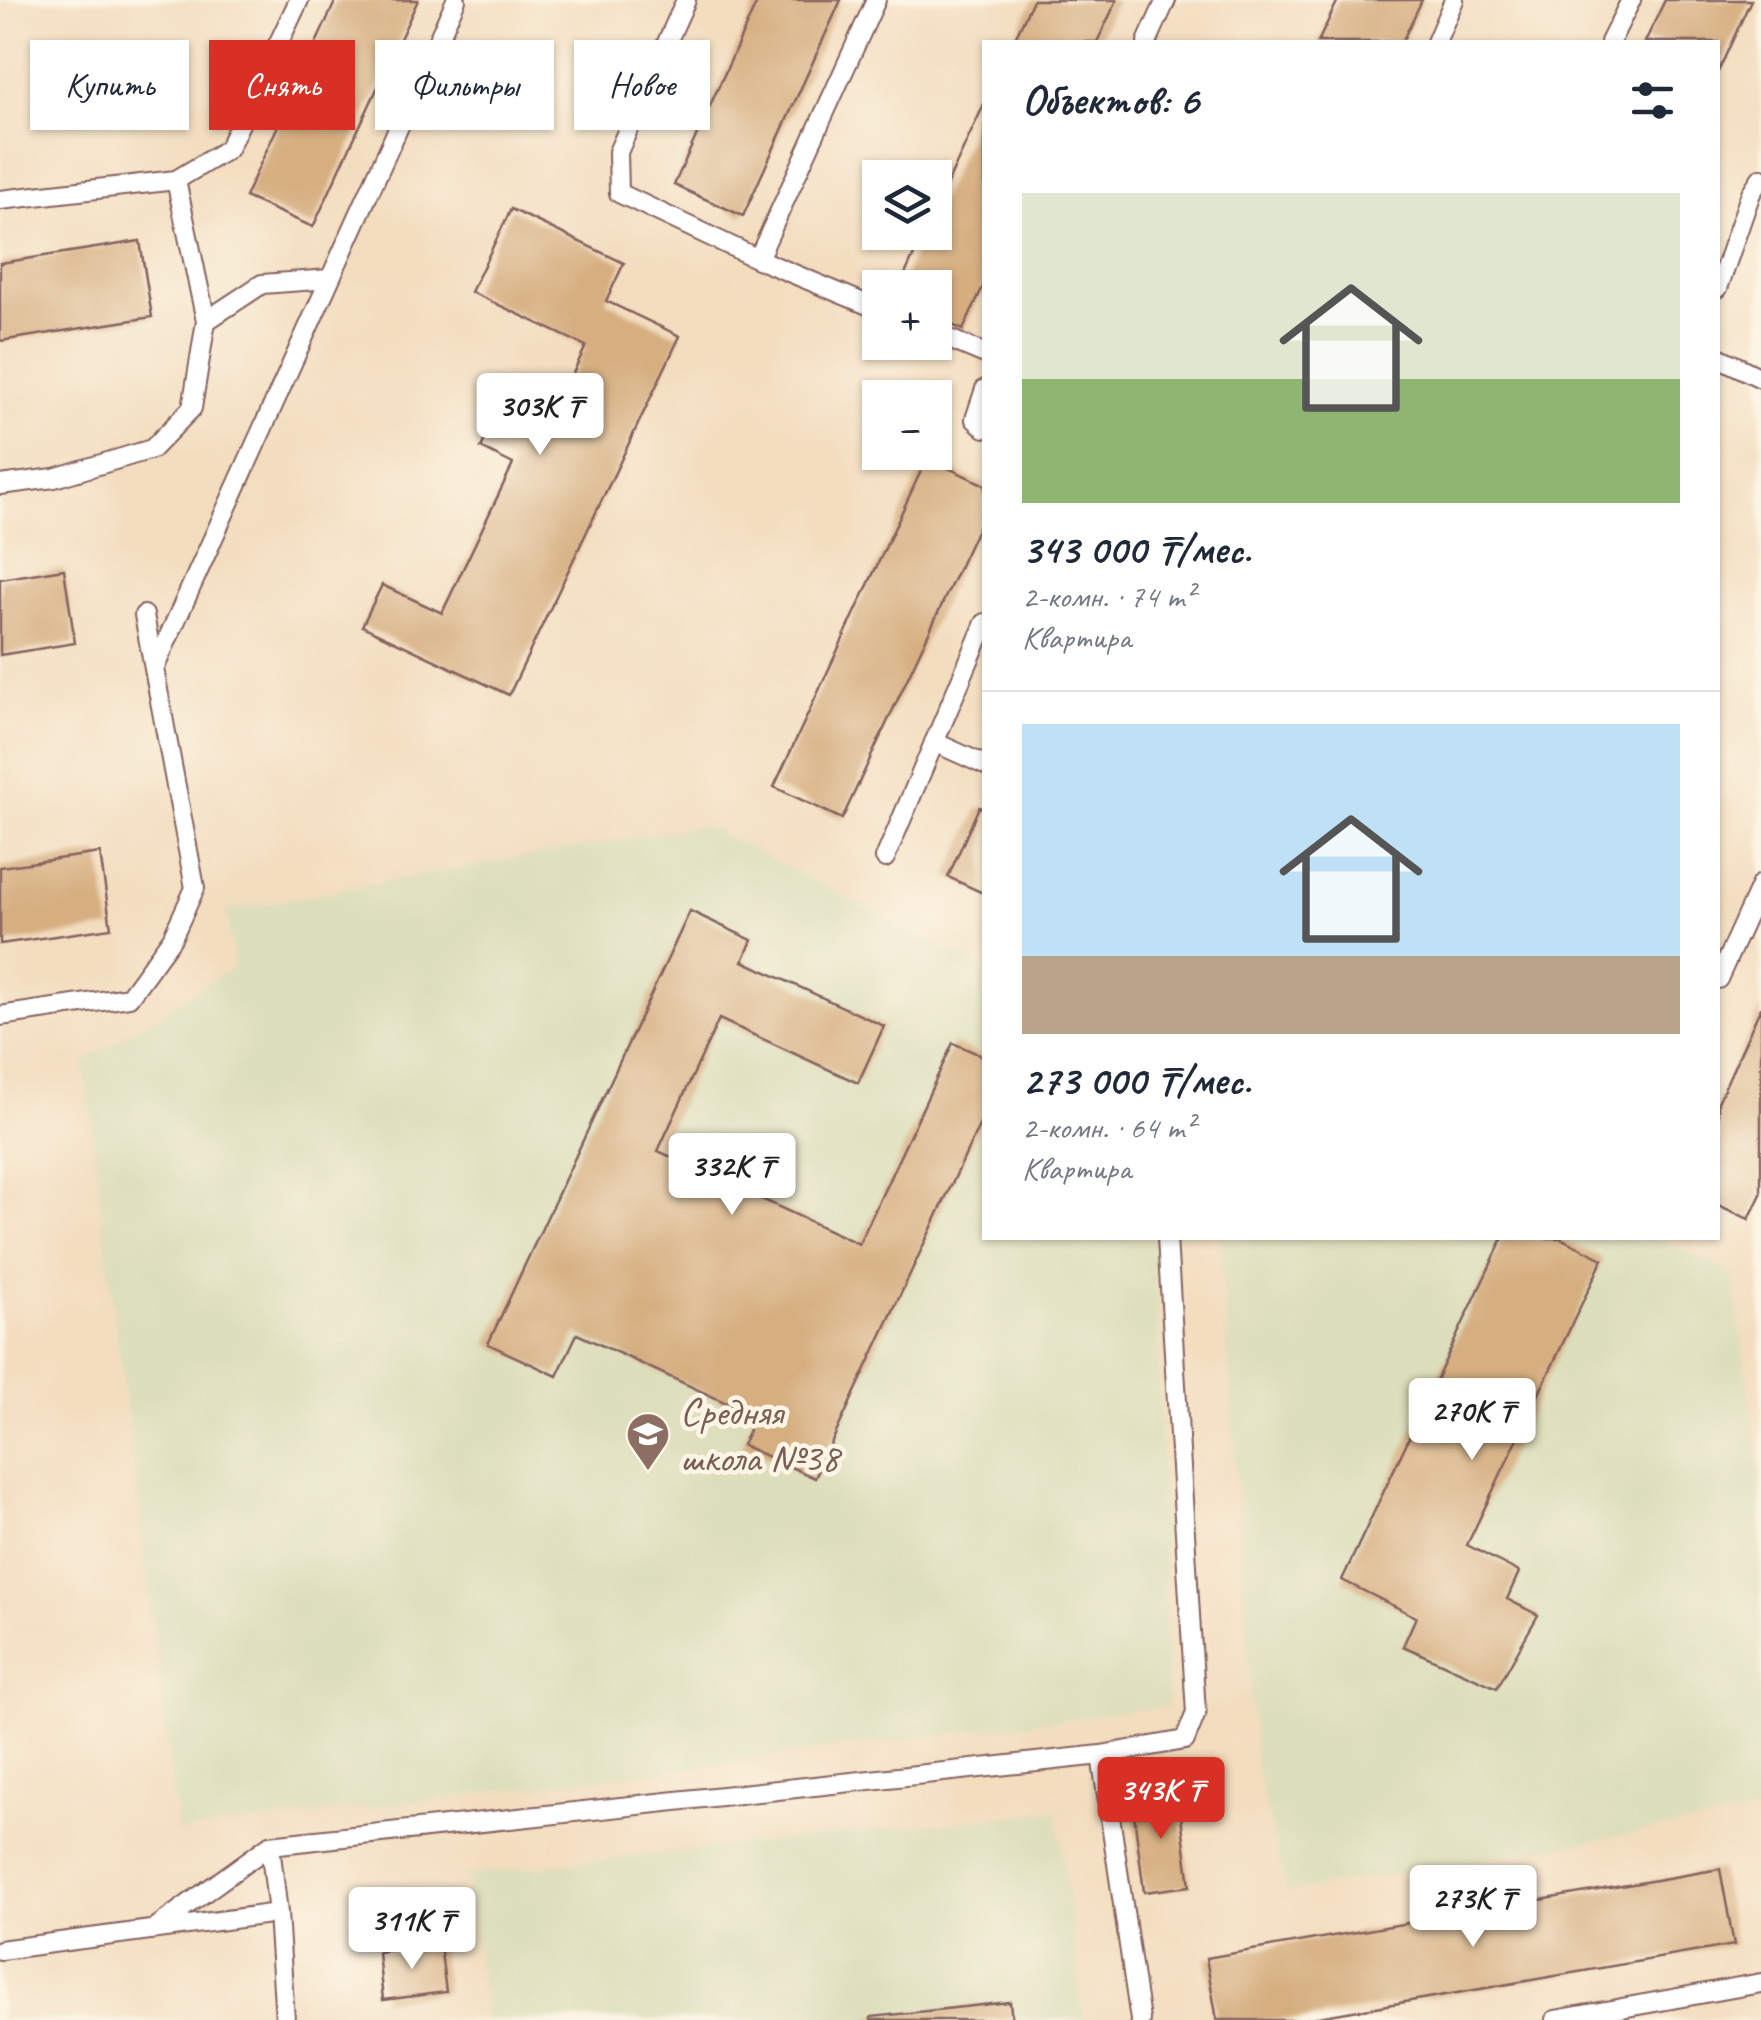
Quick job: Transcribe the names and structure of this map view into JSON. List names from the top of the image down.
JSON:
{
  "places": {
    "school or university": ["Средняя школа №38"]
  },
  "page": {
    "chip": [
      "Купить",
      "Снять",
      "Фильтры",
      "Новое"
    ],
    "heading": "Объектов: 6",
    "map_buttons": ["+", "−"],
    "list": [
      {
        "name": "343 000 ₸/мес.",
        "note": "2-комн. · 74 m² · Квартира"
      },
      {
        "name": "273 000 ₸/мес.",
        "note": "2-комн. · 64 m² · Квартира"
      }
    ],
    "price": [
      "303K ₸",
      "332K ₸",
      "270K ₸",
      "343K ₸",
      "273K ₸",
      "311K ₸"
    ]
  }
}
